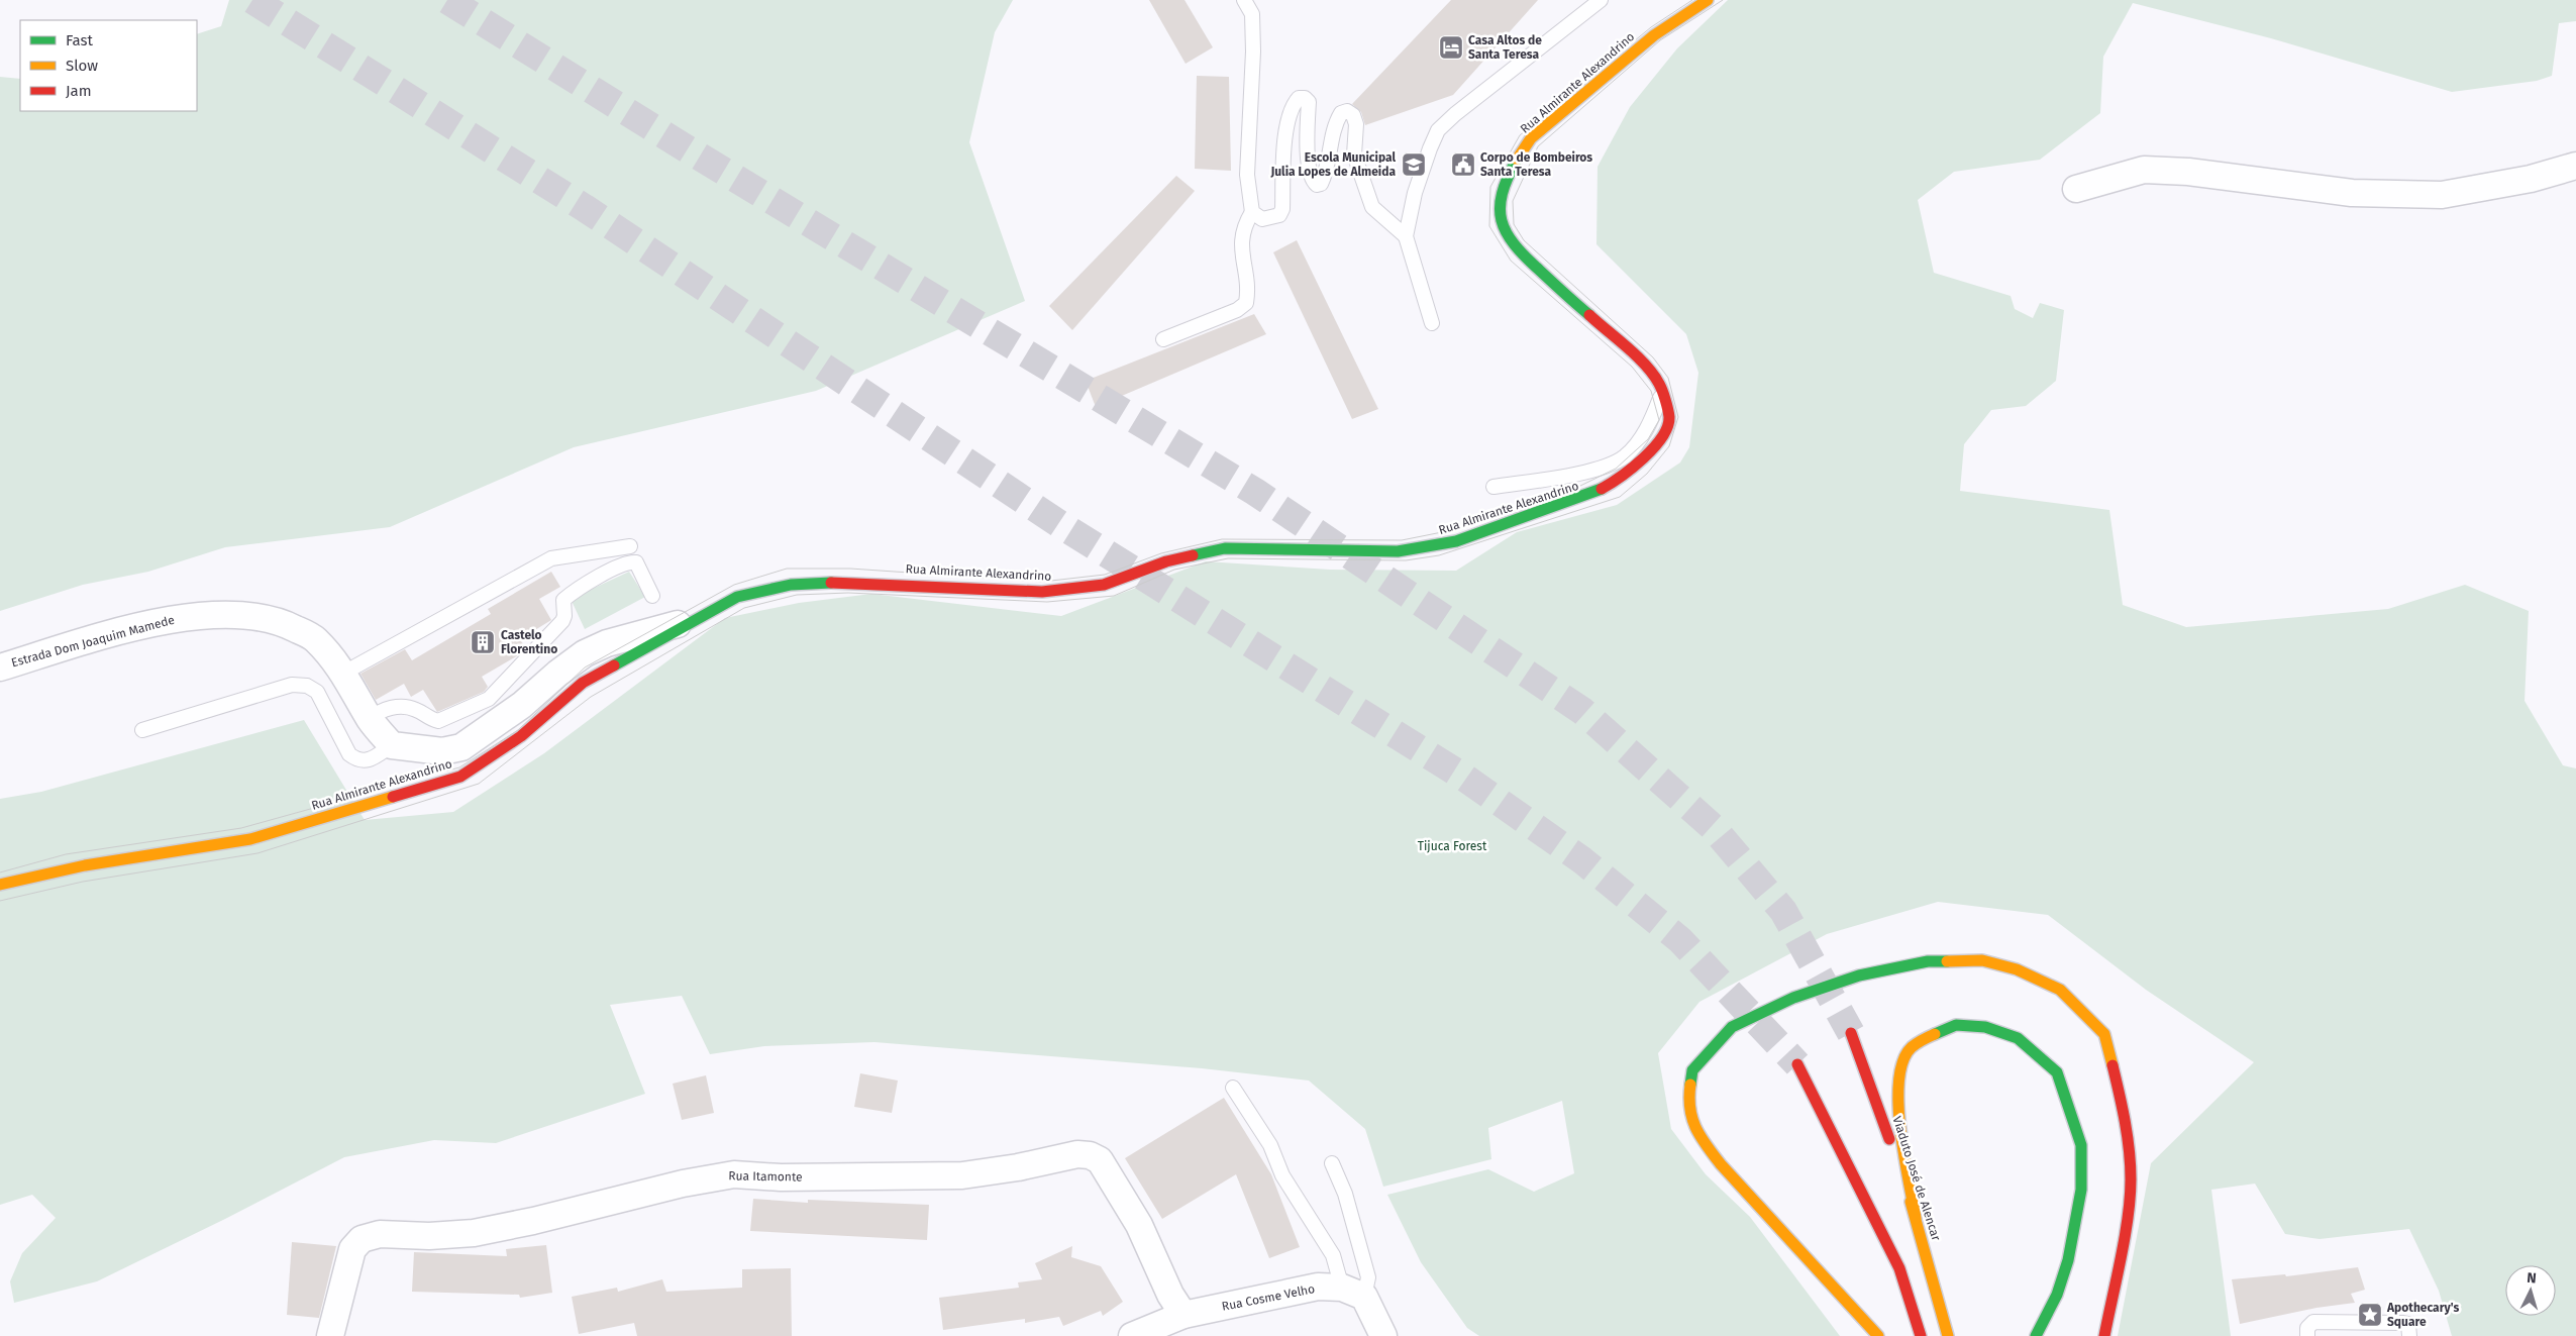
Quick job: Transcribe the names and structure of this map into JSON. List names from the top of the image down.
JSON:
{
  "streets": {
    "main road": ["Rua Almirante Alexandrino", "Viaduto José de Alencar"],
    "street": ["Estrada Dom Joaquim Mamede", "Rua Itamonte", "Rua Cosme Velho"]
  },
  "crossings": [
    ["Rua Itamonte", "Rua Cosme Velho"]
  ],
  "parks": ["Tijuca Forest"],
  "places": {
    "hotel": ["Casa Altos de Santa Teresa"],
    "school or university": ["Escola Municipal Julia Lopes de Almeida"],
    "public building": ["Corpo de Bombeiros Santa Teresa"],
    "building": ["Castelo Florentino"],
    "place": ["Apothecary's Square"]
  },
  "legend": ["Fast", "Slow", "Jam"],
  "north": "top"
}
